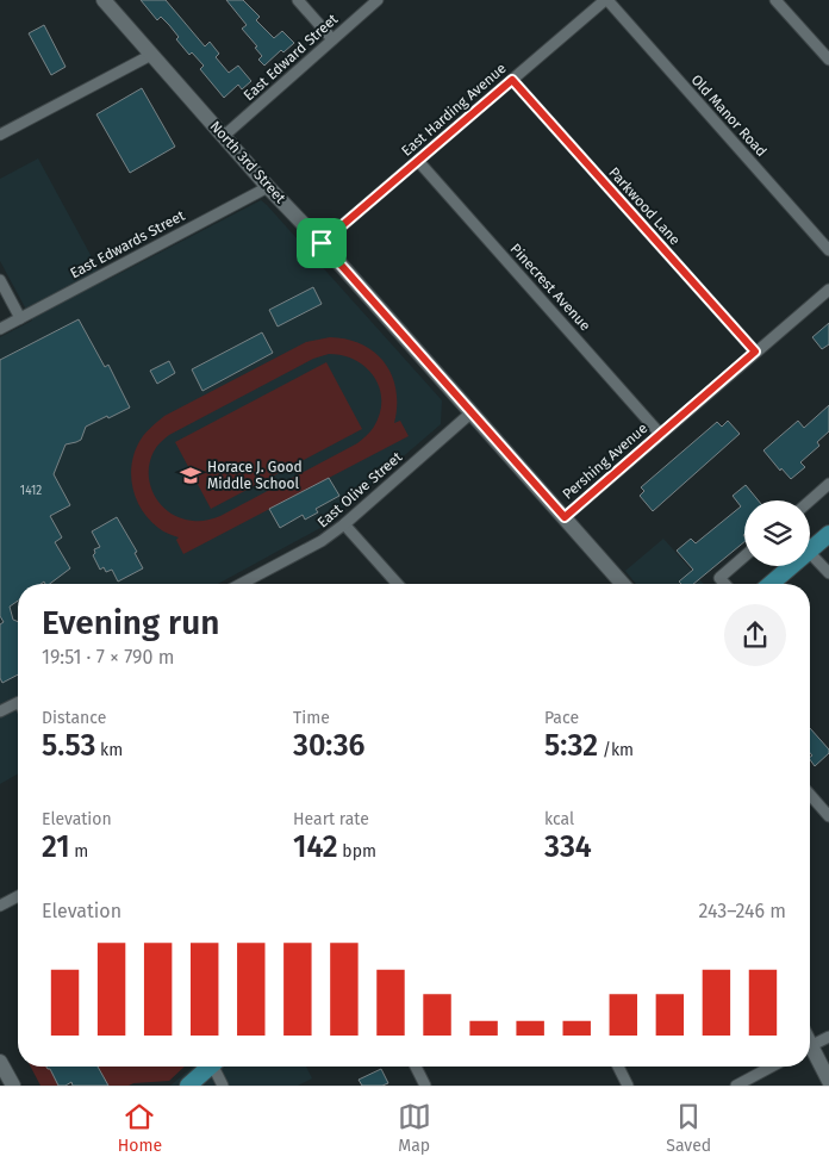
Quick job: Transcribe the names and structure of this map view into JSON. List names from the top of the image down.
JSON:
{
  "streets": {
    "main road": ["North 3rd Street"],
    "street": [
      "East Edward Street",
      "East Harding Avenue",
      "Old Manor Road",
      "Parkwood Lane",
      "East Edwards Street",
      "Pinecrest Avenue",
      "Pershing Avenue",
      "East Olive Street"
    ]
  },
  "crossings": [
    ["East Edward Street", "North 3rd Street"],
    ["East Harding Avenue", "Old Manor Road"],
    ["East Harding Avenue", "North 3rd Street"],
    ["East Harding Avenue", "Parkwood Lane"],
    ["East Harding Avenue", "Pinecrest Avenue"],
    ["North 3rd Street", "East Edwards Street"],
    ["North 3rd Street", "Pershing Avenue"],
    ["North 3rd Street", "East Olive Street"],
    ["Parkwood Lane", "Pershing Avenue"],
    ["Pinecrest Avenue", "Pershing Avenue"]
  ],
  "places": {
    "school or university": ["Horace J. Good Middle School"]
  },
  "house_numbers": ["1412"],
  "page": {
    "heading": ["Evening run", "19:51 · 7 × 790 m"],
    "stats": [
      ["Distance", "5.53 km"],
      ["Time", "30:36"],
      ["Pace", "5:32 /km"],
      ["Elevation", "21 m"],
      ["Heart rate", "142 bpm"],
      ["kcal", "334"]
    ],
    "chart": ["Elevation", "243–246 m"],
    "tabs": ["Home", "Map", "Saved"]
  }
}
